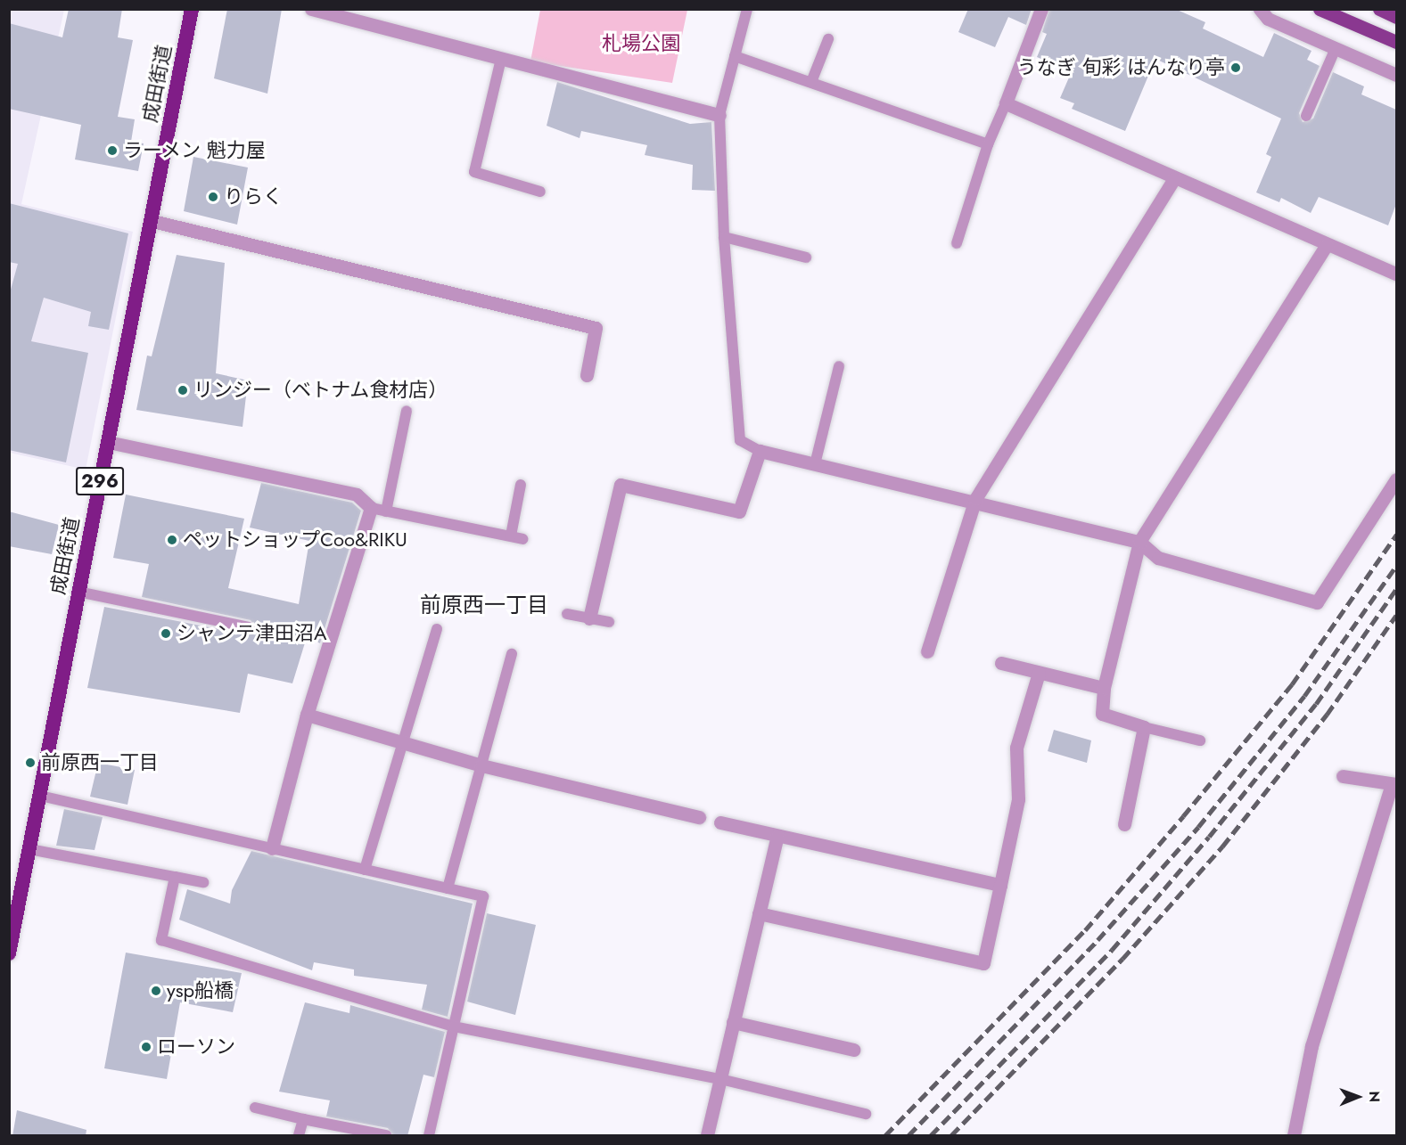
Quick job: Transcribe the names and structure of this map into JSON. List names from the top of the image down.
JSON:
{
  "streets": {
    "highway": ["成田街道", "296"]
  },
  "districts": ["前原西一丁目"],
  "parks": ["札場公園"],
  "places": [
    "うなぎ 旬彩 はんなり亭",
    "ラーメン 魁力屋",
    "りらく",
    "リンジー（ベトナム食材店）",
    "ペットショップCoo&RIKU",
    "シャンテ津田沼A",
    "前原西一丁目",
    "ysp船橋",
    "ローソン"
  ],
  "north": "right"
}
